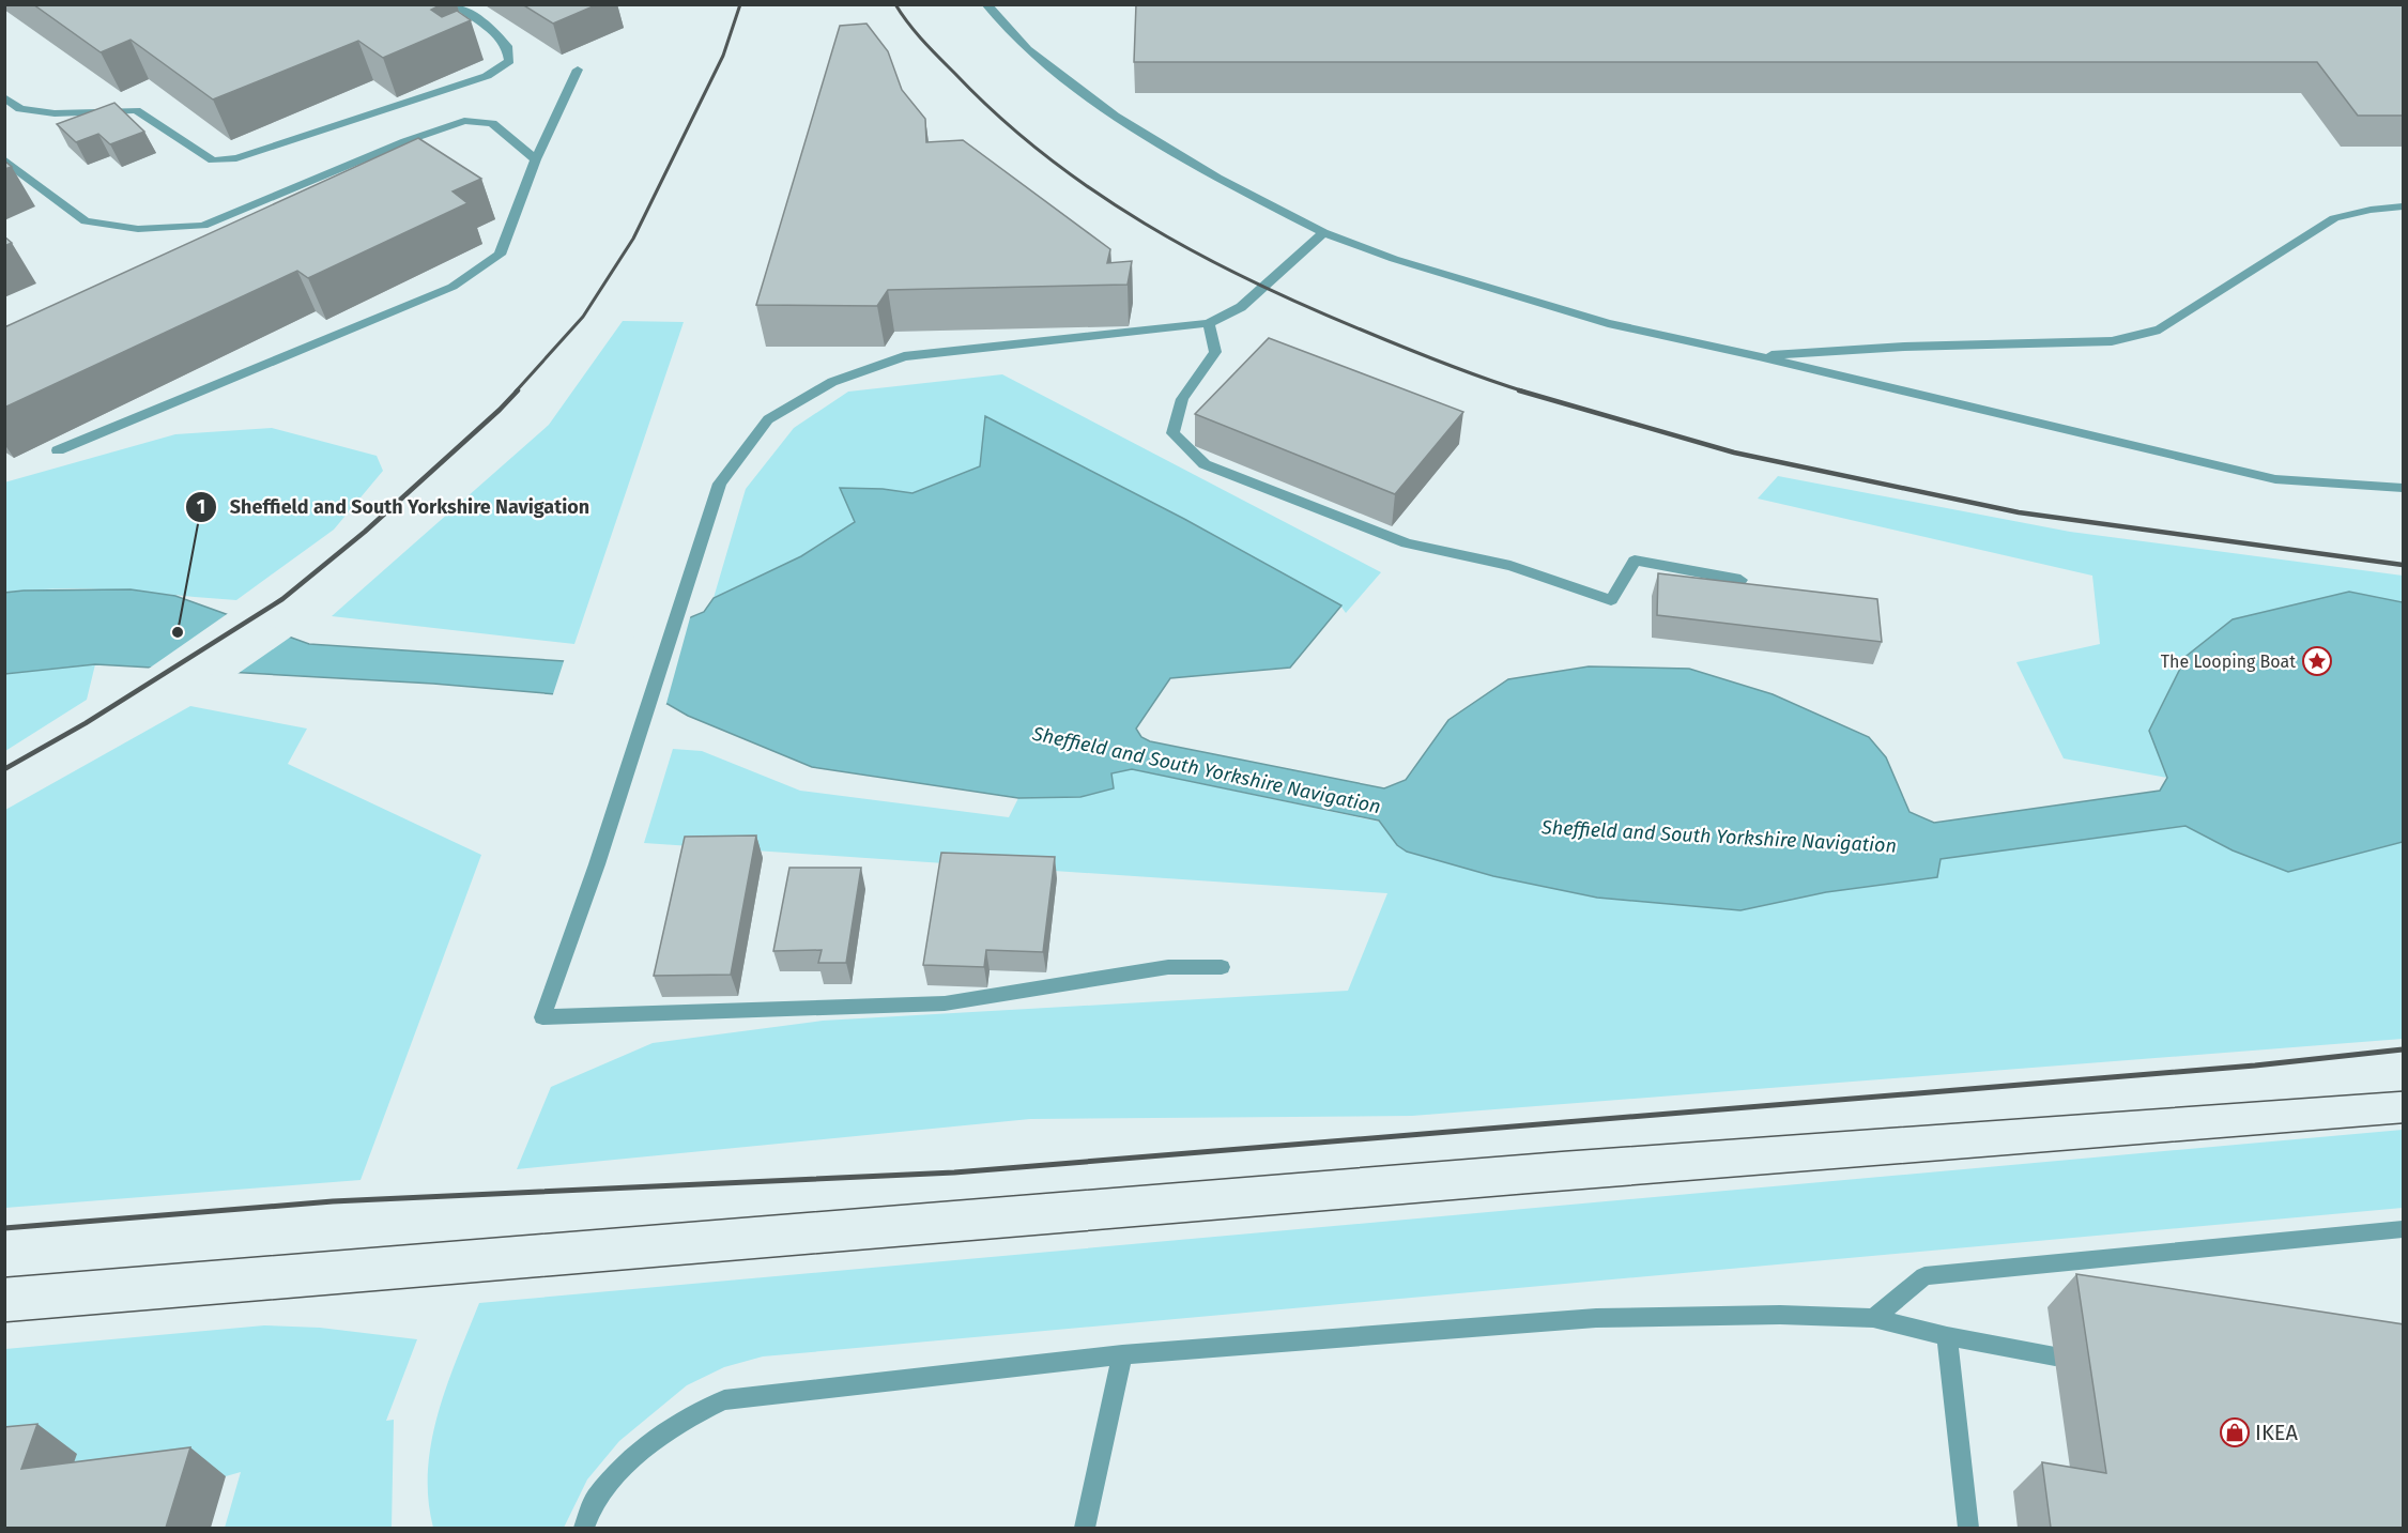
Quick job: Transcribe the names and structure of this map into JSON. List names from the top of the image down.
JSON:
{
  "water": ["Sheffield and South Yorkshire Navigation"],
  "places": {
    "other": ["Sheffield and South Yorkshire Navigation"],
    "place": ["The Looping Boat"],
    "shop": ["IKEA"]
  }
}
